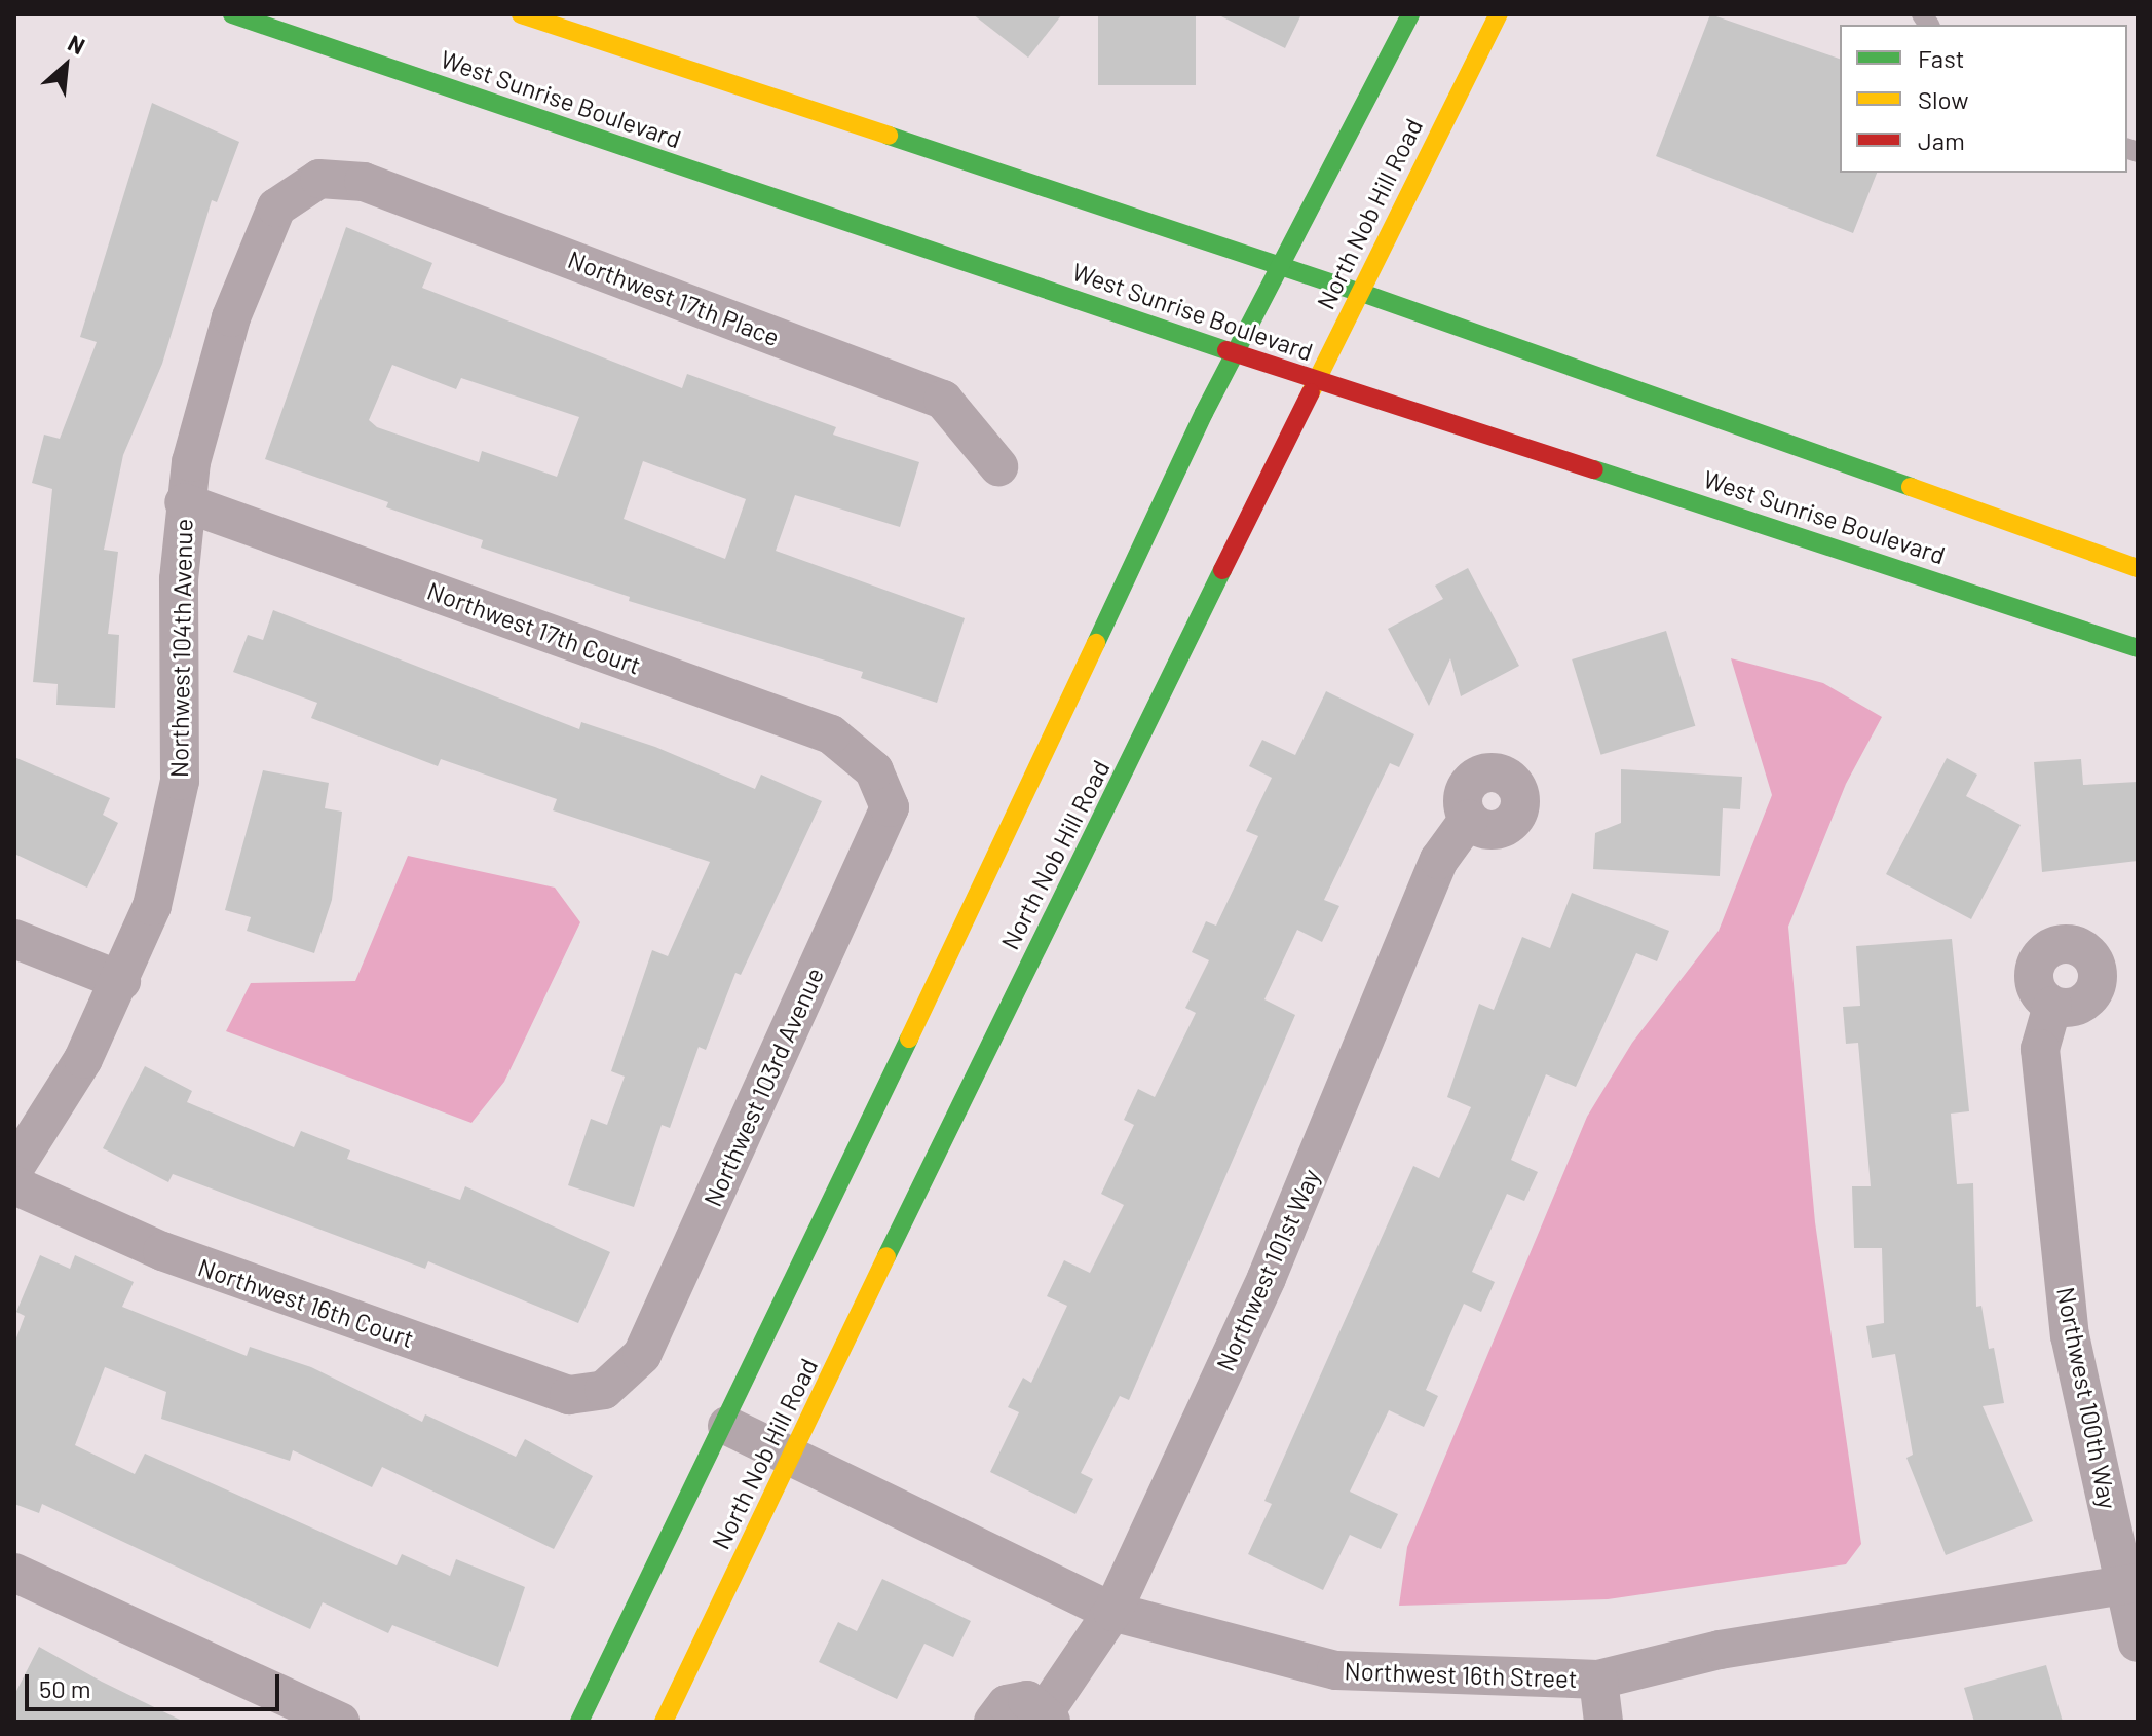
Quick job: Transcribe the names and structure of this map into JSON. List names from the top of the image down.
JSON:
{
  "streets": {
    "main road": ["West Sunrise Boulevard", "North Nob Hill Road"],
    "street": [
      "Northwest 17th Place",
      "Northwest 17th Court",
      "Northwest 104th Avenue",
      "Northwest 103rd Avenue",
      "Northwest 101st Way",
      "Northwest 16th Court",
      "Northwest 100th Way",
      "Northwest 16th Street"
    ]
  },
  "crossings": [
    ["West Sunrise Boulevard", "North Nob Hill Road"],
    ["North Nob Hill Road", "Northwest 16th Street"],
    ["Northwest 17th Place", "Northwest 104th Avenue"],
    ["Northwest 17th Court", "Northwest 104th Avenue"],
    ["Northwest 17th Court", "Northwest 103rd Avenue"],
    ["Northwest 103rd Avenue", "Northwest 16th Court"],
    ["Northwest 101st Way", "Northwest 16th Street"],
    ["Northwest 100th Way", "Northwest 16th Street"]
  ],
  "legend": ["Fast", "Slow", "Jam"],
  "scale_bar": "50 m",
  "north": "top right"
}
